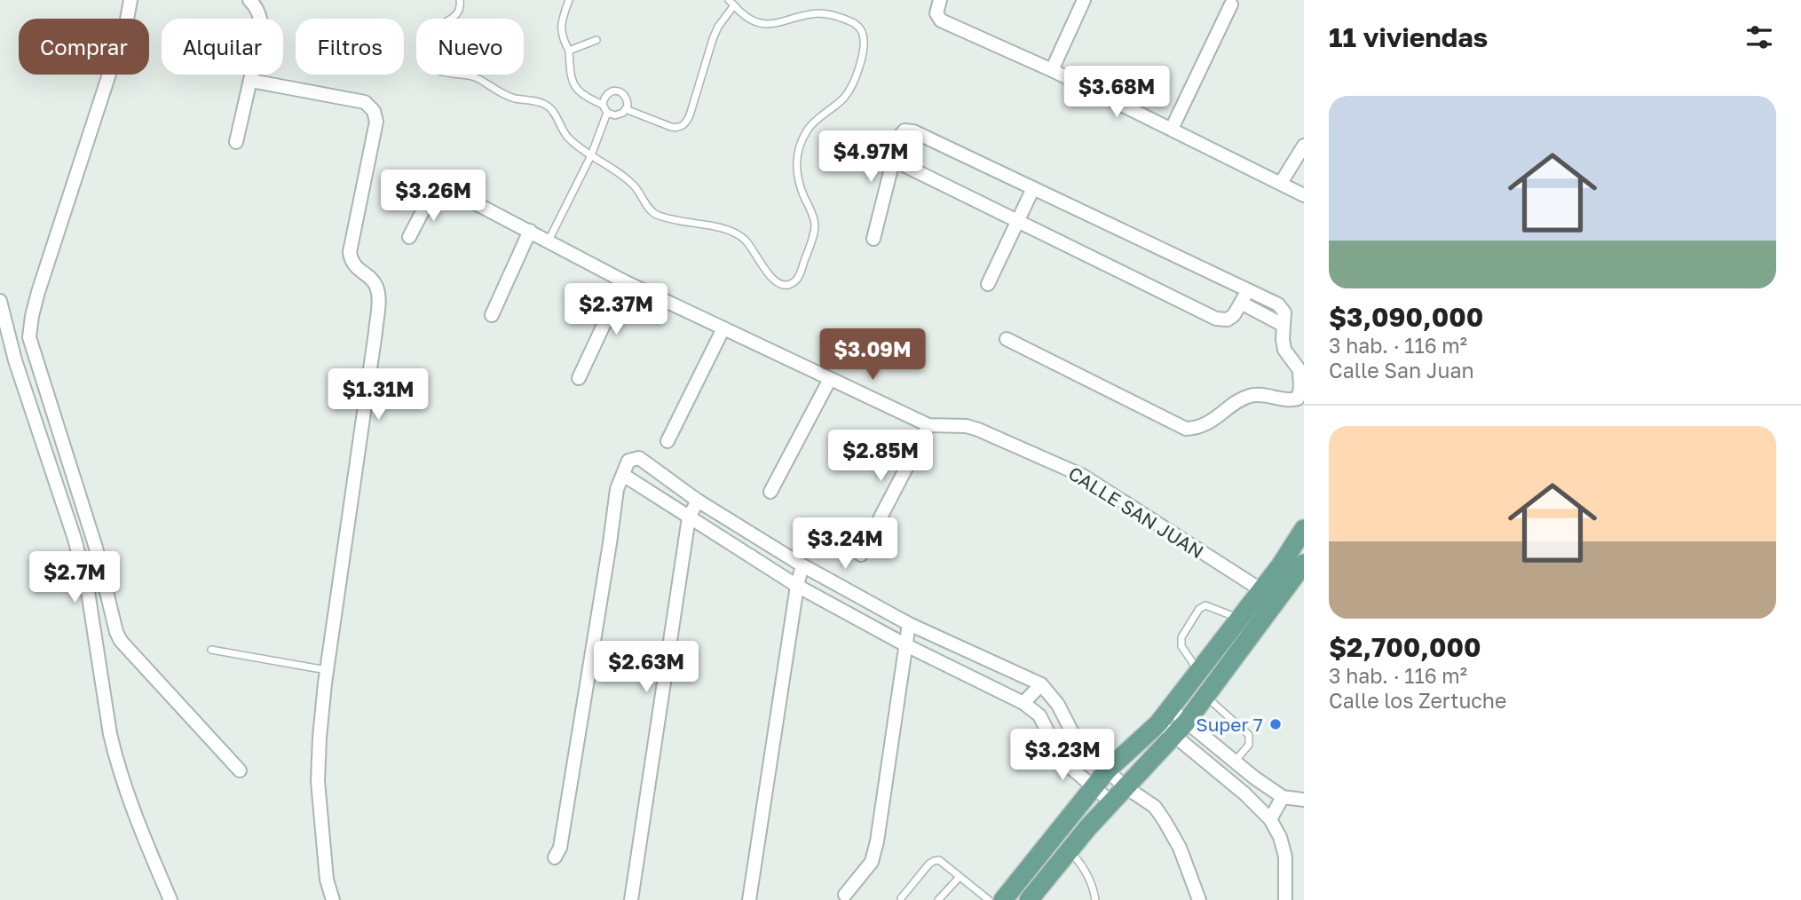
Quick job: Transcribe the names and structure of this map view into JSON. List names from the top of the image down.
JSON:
{
  "streets": {
    "street": ["CALLE SAN JUAN"]
  },
  "places": ["Super 7"],
  "page": {
    "heading": "11 viviendas",
    "chip": [
      "Comprar",
      "Alquilar",
      "Filtros",
      "Nuevo"
    ],
    "price": [
      "$3.68M",
      "$4.97M",
      "$3.26M",
      "$2.37M",
      "$3.09M",
      "$1.31M",
      "$2.85M",
      "$3.24M",
      "$2.7M",
      "$2.63M",
      "$3.23M"
    ],
    "list": [
      {
        "name": "$3,090,000",
        "note": "3 hab. · 116 m² · Calle San Juan"
      },
      {
        "name": "$2,700,000",
        "note": "3 hab. · 116 m² · Calle los Zertuche"
      }
    ]
  }
}
